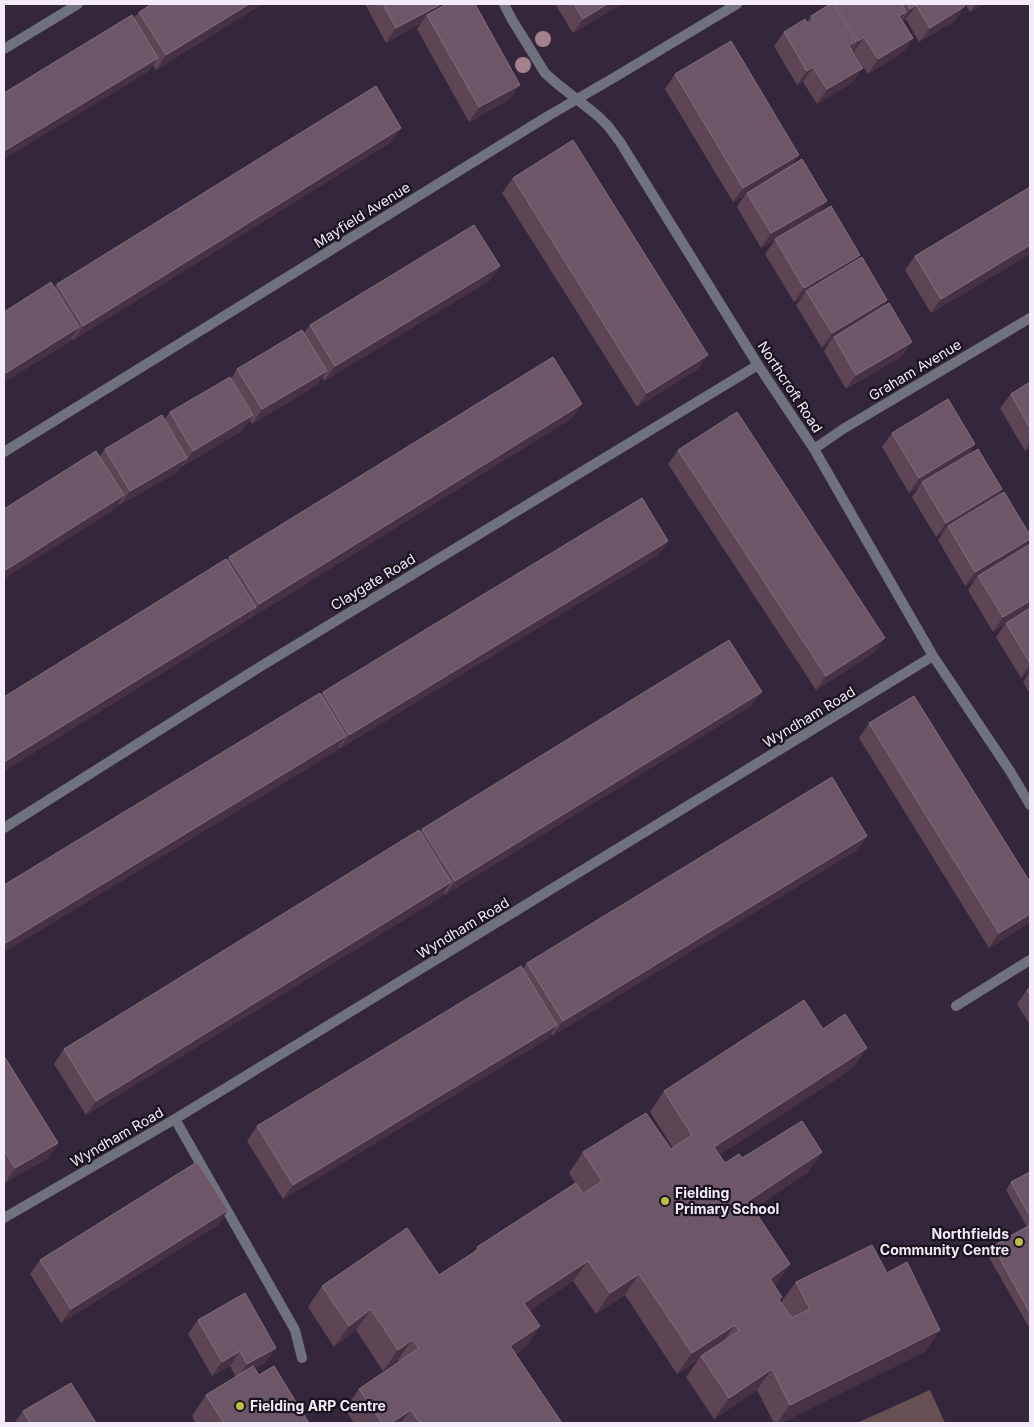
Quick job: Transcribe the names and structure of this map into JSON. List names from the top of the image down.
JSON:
{
  "streets": {
    "street": [
      "Mayfield Avenue",
      "Graham Avenue",
      "Northcroft Road",
      "Claygate Road",
      "Wyndham Road"
    ]
  },
  "crossings": [
    ["Mayfield Avenue", "Northcroft Road"],
    ["Graham Avenue", "Northcroft Road"],
    ["Northcroft Road", "Claygate Road"],
    ["Northcroft Road", "Wyndham Road"]
  ],
  "places": ["Fielding Primary School", "Northfields Community Centre", "Fielding ARP Centre"]
}
